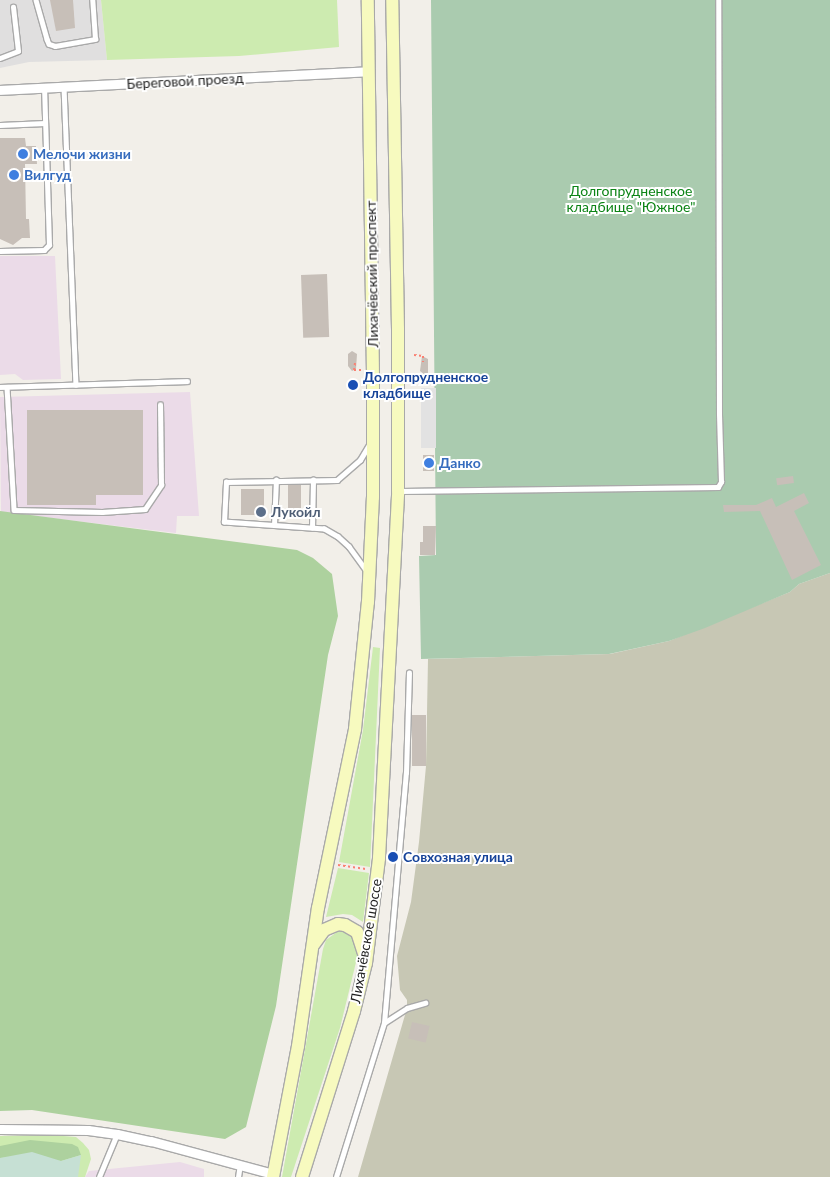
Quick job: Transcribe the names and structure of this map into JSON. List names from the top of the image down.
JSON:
{
  "streets": {
    "main road": ["Лихачёвский проспект", "Лихачёвское шоссе"],
    "street": ["Береговой проезд"]
  },
  "crossings": [
    ["Береговой проезд", "Лихачёвский проспект"],
    ["Лихачёвский проспект", "Лихачёвское шоссе"]
  ],
  "parks": ["Долгопрудненское кладбище \"Южное\""],
  "places": [
    "Мелочи жизни",
    "Вилгуд",
    "Долгопрудненское кладбище",
    "Данко",
    "Лукойл",
    "Совхозная улица"
  ]
}
